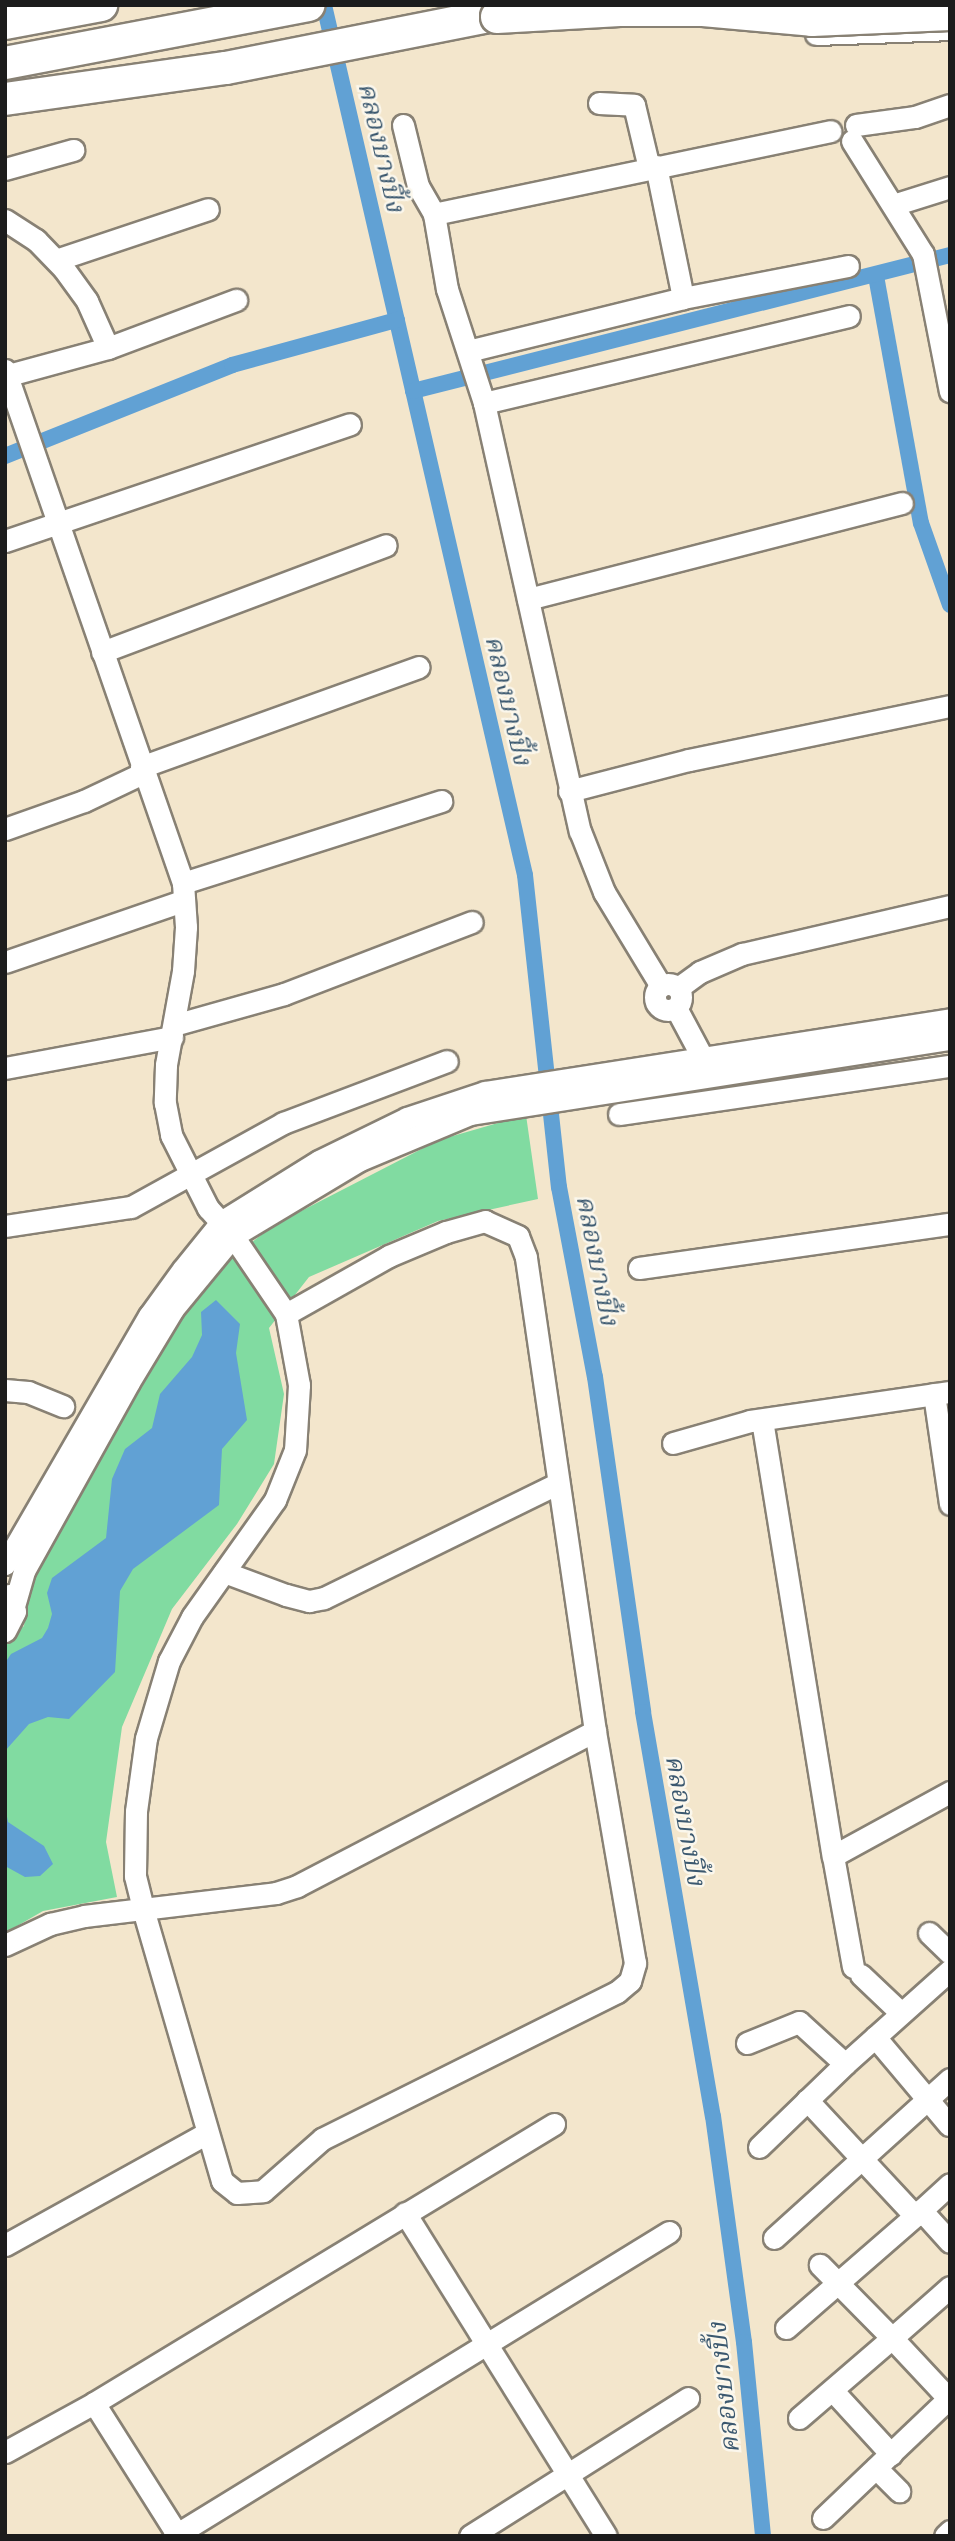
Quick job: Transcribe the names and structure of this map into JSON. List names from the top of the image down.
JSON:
{
  "water": ["คลองบางปิ้ง"]
}
